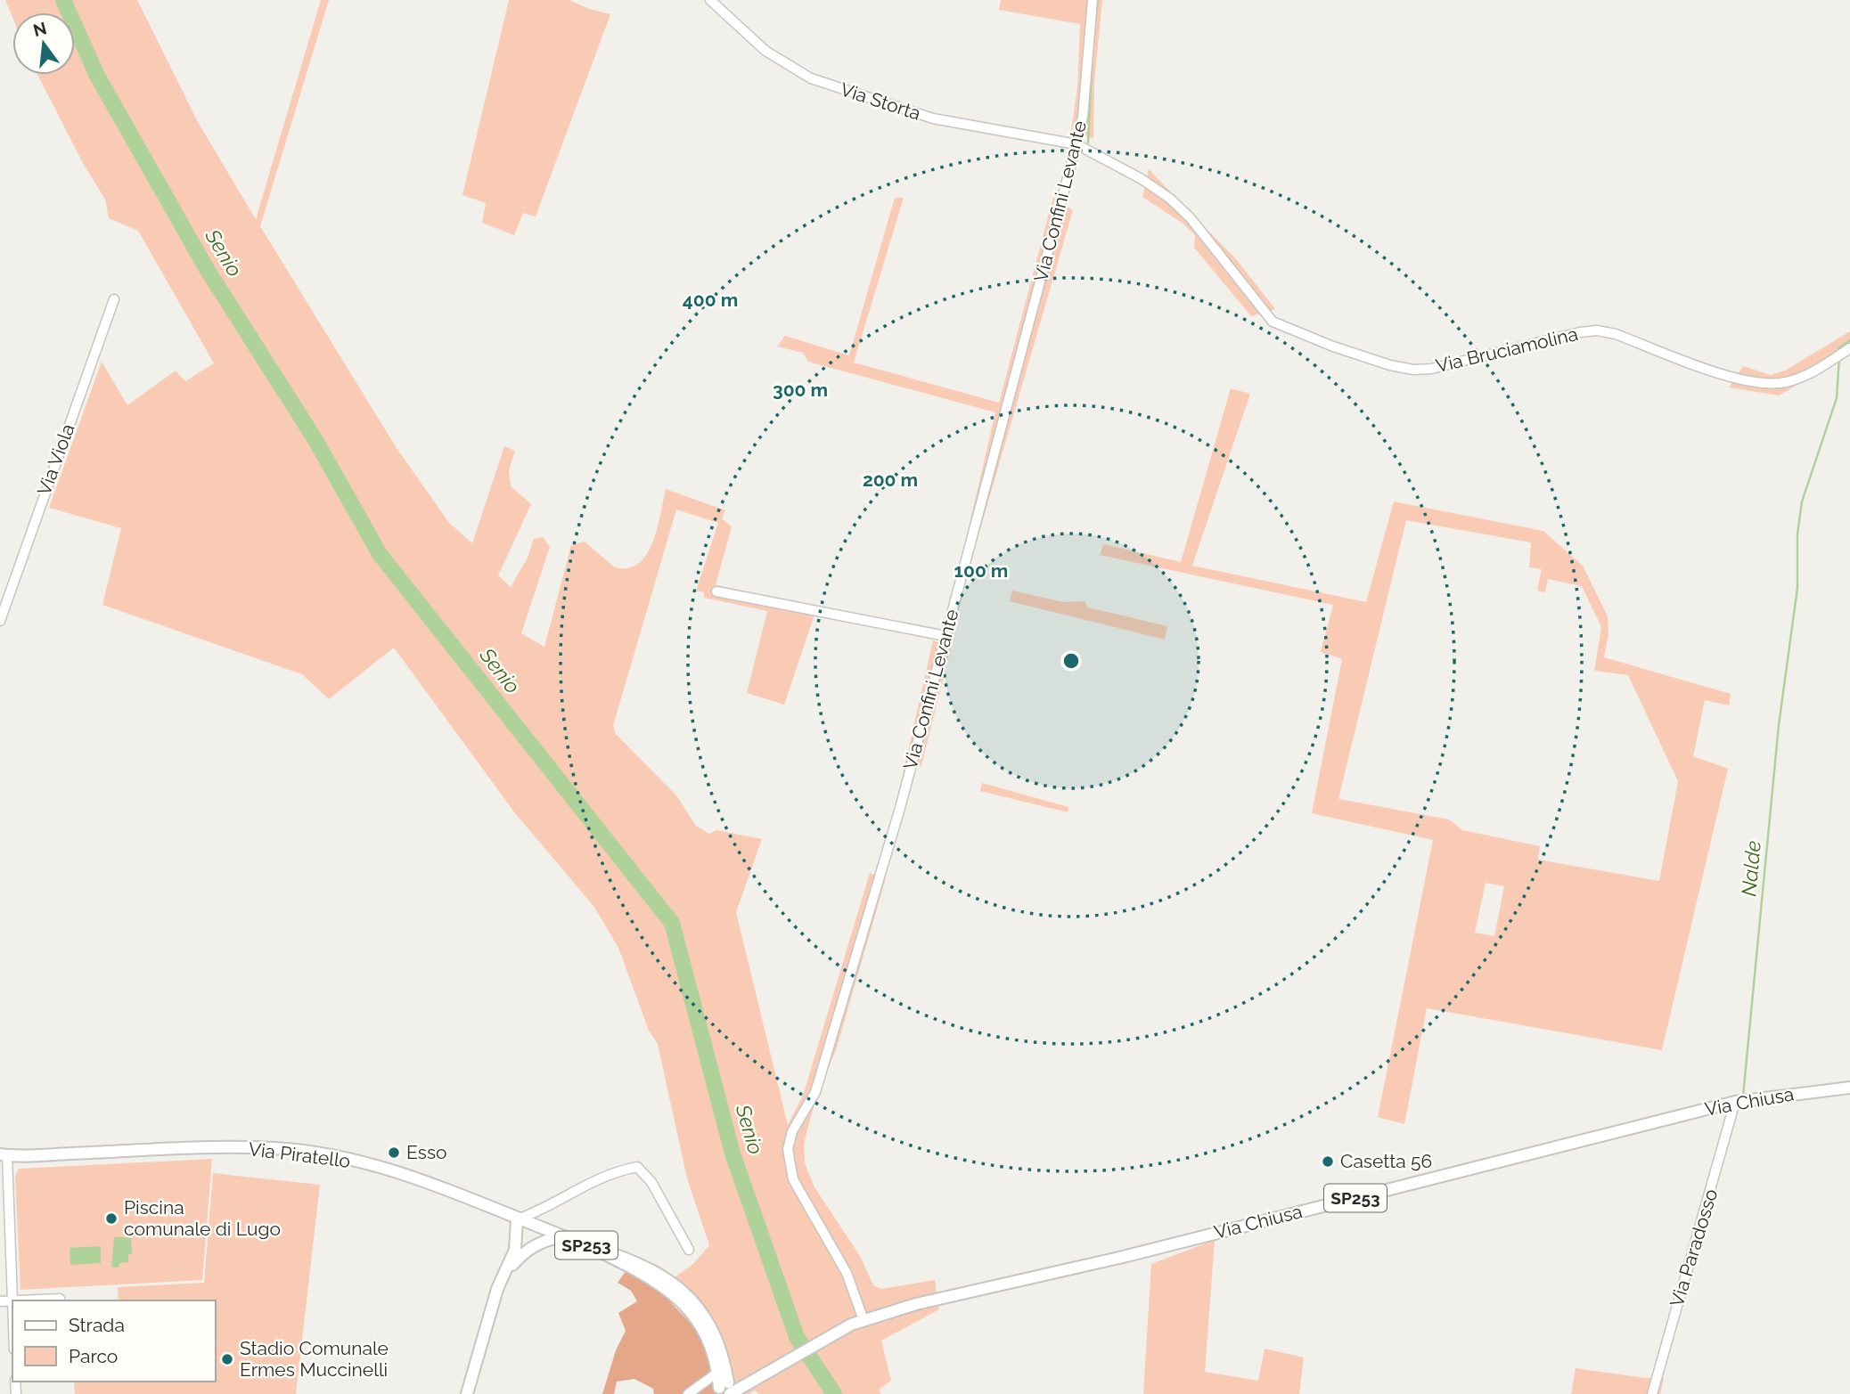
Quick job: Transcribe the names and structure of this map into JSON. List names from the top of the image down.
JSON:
{
  "streets": {
    "main road": ["Via Chiusa", "Via Piratello", "SP253"],
    "street": [
      "Via Storta",
      "Via Confini Levante",
      "Via Bruciamolina",
      "Via Viola",
      "Via Paradosso"
    ]
  },
  "crossings": [
    ["Via Storta", "Via Confini Levante"],
    ["Via Storta", "Via Bruciamolina"],
    ["Via Confini Levante", "Via Bruciamolina"],
    ["Via Confini Levante", "Via Chiusa"],
    ["Via Chiusa", "Via Piratello"],
    ["Via Chiusa", "Via Paradosso"],
    ["Via Piratello", "SP253"]
  ],
  "water": ["Senio", "Nalde"],
  "places": [
    "Esso",
    "Casetta 56",
    "Piscina comunale di Lugo",
    "Stadio Comunale Ermes Muccinelli"
  ],
  "legend": ["Strada", "Parco"],
  "north": "top",
  "rings": [
    "400 m",
    "300 m",
    "200 m",
    "100 m"
  ]
}
